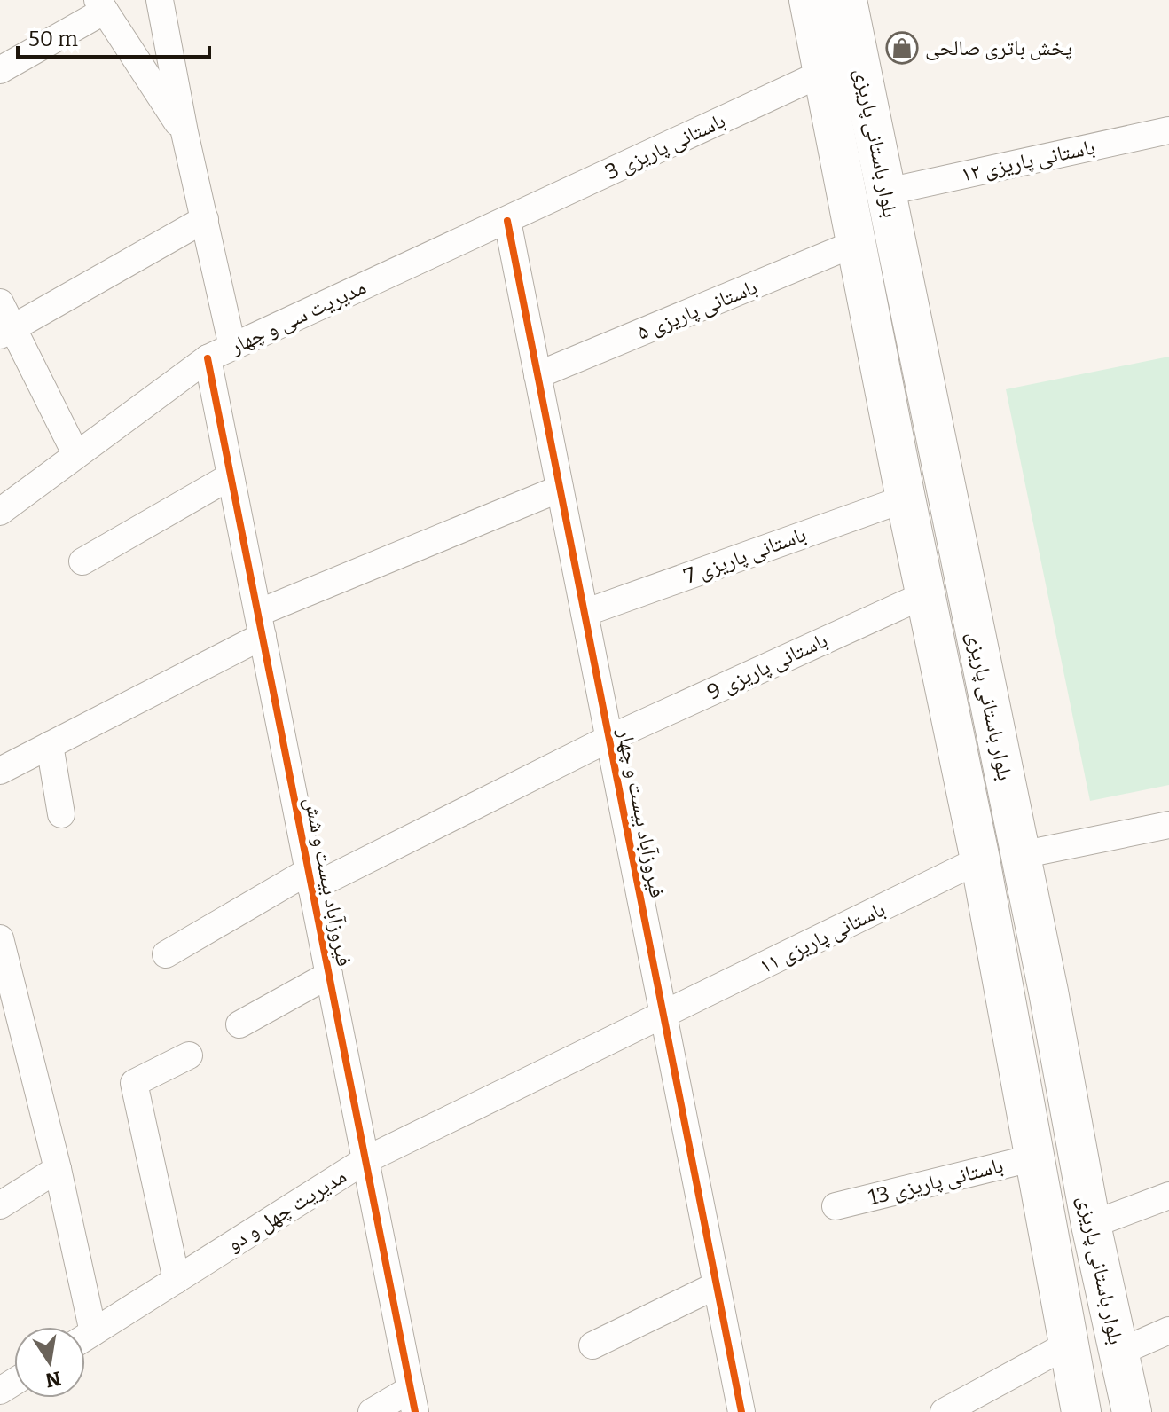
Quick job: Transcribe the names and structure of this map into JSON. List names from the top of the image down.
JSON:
{
  "streets": {
    "main road": ["بلوار باستانی پاریزی"],
    "street": [
      "باستانی پاریزی 3",
      "باستانی پاریزی ۱۲",
      "باستانی پاریزی ۵",
      "مدیریت سی و چهار",
      "باستانی پاریزی 7",
      "باستانی پاریزی 9",
      "فیروزآباد بیست و چهار",
      "فیروزآباد بیست و شش",
      "باستانی پاریزی ۱۱",
      "باستانی پاریزی 13",
      "مدیریت چهل و دو"
    ]
  },
  "crossings": [
    ["بلوار باستانی پاریزی", "باستانی پاریزی 3"],
    ["بلوار باستانی پاریزی", "باستانی پاریزی ۱۲"],
    ["بلوار باستانی پاریزی", "باستانی پاریزی ۵"],
    ["بلوار باستانی پاریزی", "باستانی پاریزی 7"],
    ["بلوار باستانی پاریزی", "باستانی پاریزی 9"],
    ["بلوار باستانی پاریزی", "باستانی پاریزی ۱۱"],
    ["بلوار باستانی پاریزی", "باستانی پاریزی 13"],
    ["باستانی پاریزی 3", "مدیریت سی و چهار"],
    ["باستانی پاریزی 3", "فیروزآباد بیست و چهار"],
    ["باستانی پاریزی ۵", "فیروزآباد بیست و چهار"],
    ["مدیریت سی و چهار", "فیروزآباد بیست و چهار"],
    ["مدیریت سی و چهار", "فیروزآباد بیست و شش"],
    ["باستانی پاریزی 7", "فیروزآباد بیست و چهار"],
    ["باستانی پاریزی 9", "فیروزآباد بیست و چهار"],
    ["باستانی پاریزی 9", "فیروزآباد بیست و شش"],
    ["فیروزآباد بیست و چهار", "باستانی پاریزی ۱۱"],
    ["فیروزآباد بیست و چهار", "مدیریت چهل و دو"],
    ["فیروزآباد بیست و شش", "مدیریت چهل و دو"],
    ["باستانی پاریزی ۱۱", "مدیریت چهل و دو"]
  ],
  "places": {
    "shop": ["پخش باتری صالحی"]
  },
  "scale_bar": "50 m",
  "north": "bottom"
}
